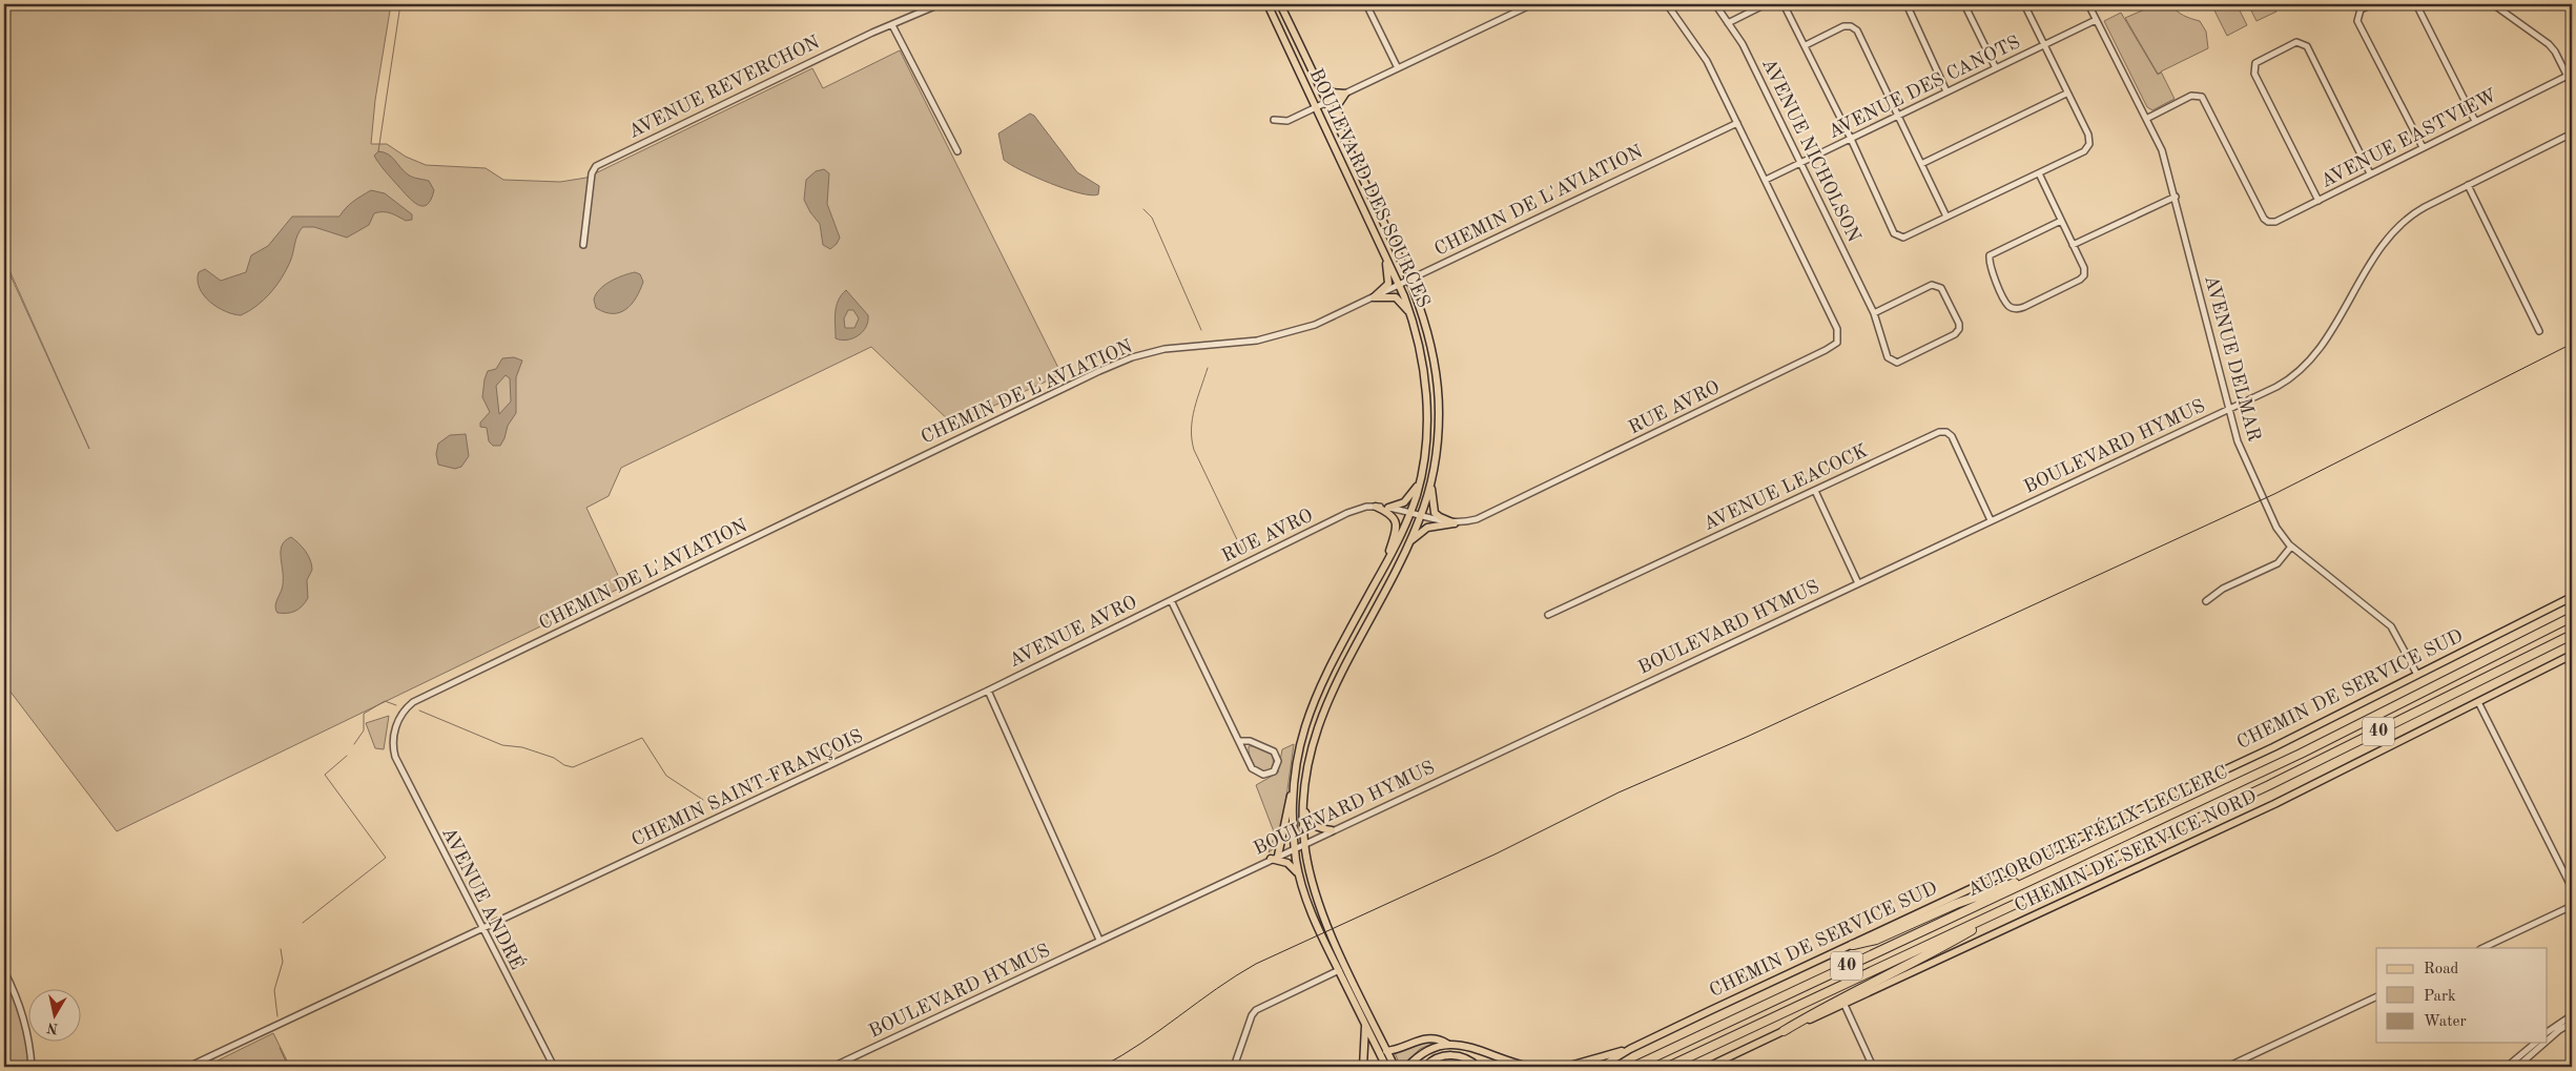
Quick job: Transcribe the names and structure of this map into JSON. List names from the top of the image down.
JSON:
{
  "streets": {
    "highway": ["40", "AUTOROUTE FÉLIX-LECLERC"],
    "main road": ["BOULEVARD DES SOURCES", "CHEMIN DE SERVICE SUD", "CHEMIN DE SERVICE NORD"],
    "street": [
      "AVENUE REVERCHON",
      "AVENUE DES CANOTS",
      "AVENUE EASTVIEW",
      "AVENUE NICHOLSON",
      "CHEMIN DE L'AVIATION",
      "AVENUE DELMAR",
      "RUE AVRO",
      "BOULEVARD HYMUS",
      "AVENUE LEACOCK",
      "AVENUE AVRO",
      "CHEMIN SAINT-FRANÇOIS",
      "AVENUE ANDRÉ"
    ]
  },
  "crossings": [
    ["AVENUE DES CANOTS", "AVENUE NICHOLSON"],
    ["AVENUE DES CANOTS", "AVENUE DELMAR"],
    ["AVENUE DES CANOTS", "RUE AVRO"],
    ["AVENUE EASTVIEW", "AVENUE DELMAR"],
    ["BOULEVARD DES SOURCES", "CHEMIN DE L'AVIATION"],
    ["BOULEVARD DES SOURCES", "RUE AVRO"],
    ["BOULEVARD DES SOURCES", "BOULEVARD HYMUS"],
    ["CHEMIN DE L'AVIATION", "RUE AVRO"],
    ["CHEMIN DE L'AVIATION", "AVENUE ANDRÉ"],
    ["AVENUE DELMAR", "BOULEVARD HYMUS"],
    ["AVENUE DELMAR", "CHEMIN DE SERVICE SUD"],
    ["RUE AVRO", "AVENUE AVRO"],
    ["BOULEVARD HYMUS", "AVENUE LEACOCK"],
    ["AVENUE AVRO", "CHEMIN SAINT-FRANÇOIS"],
    ["CHEMIN SAINT-FRANÇOIS", "AVENUE ANDRÉ"]
  ],
  "legend": ["Road", "Park", "Water"],
  "north": "bottom"
}
